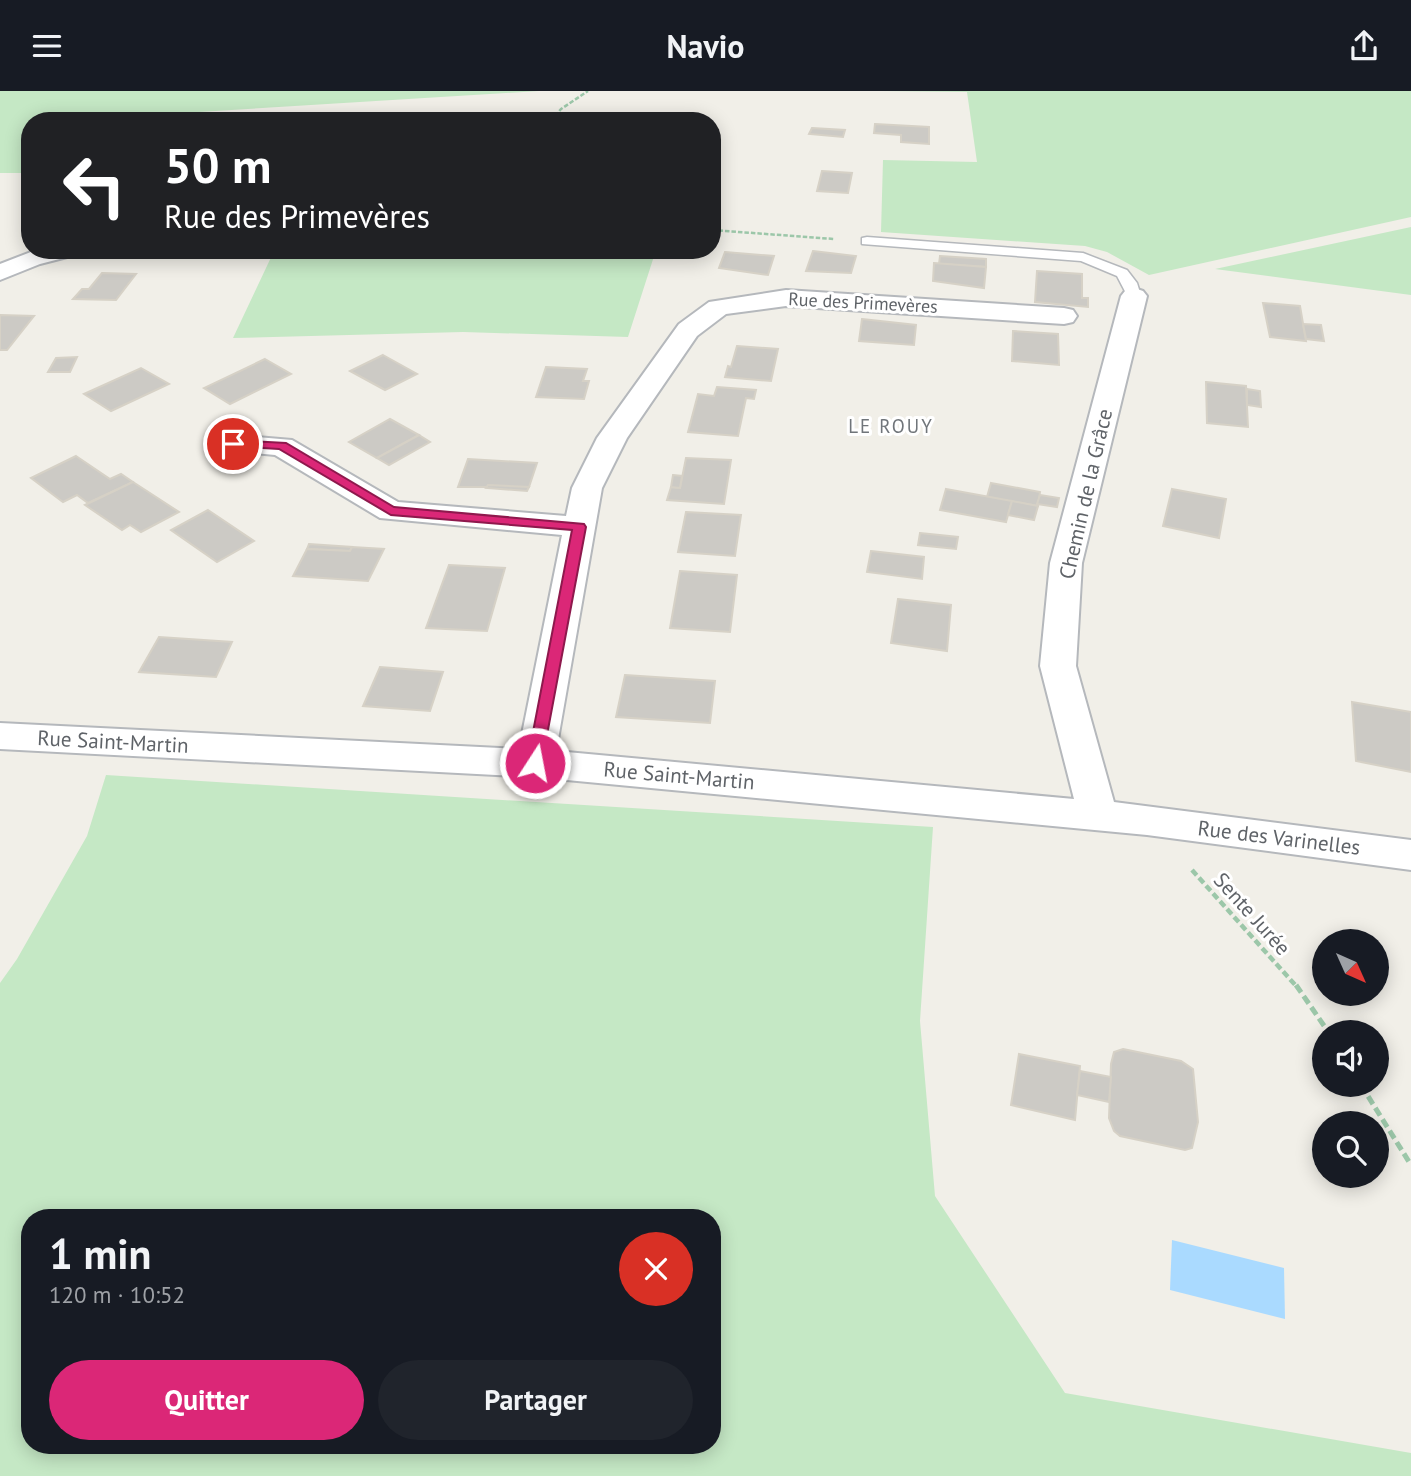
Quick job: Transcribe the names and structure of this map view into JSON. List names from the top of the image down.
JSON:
{
  "streets": {
    "street": [
      "Rue des Primevères",
      "Chemin de la Grâce",
      "Rue Saint-Martin",
      "Rue des Varinelles"
    ],
    "path": ["Sente Jurée"]
  },
  "crossings": [
    ["Rue des Primevères", "Rue Saint-Martin"],
    ["Chemin de la Grâce", "Rue Saint-Martin"],
    ["Rue Saint-Martin", "Rue des Varinelles"],
    ["Rue Saint-Martin", "Sente Jurée"],
    ["Rue des Varinelles", "Sente Jurée"]
  ],
  "districts": ["LE ROUY"],
  "north": "bottom right",
  "page": {
    "header": "Navio",
    "turn": ["50 m", "Rue des Primevères"],
    "heading": ["1 min", "120 m · 10:52"],
    "buttons": ["Quitter", "Partager"]
  }
}
